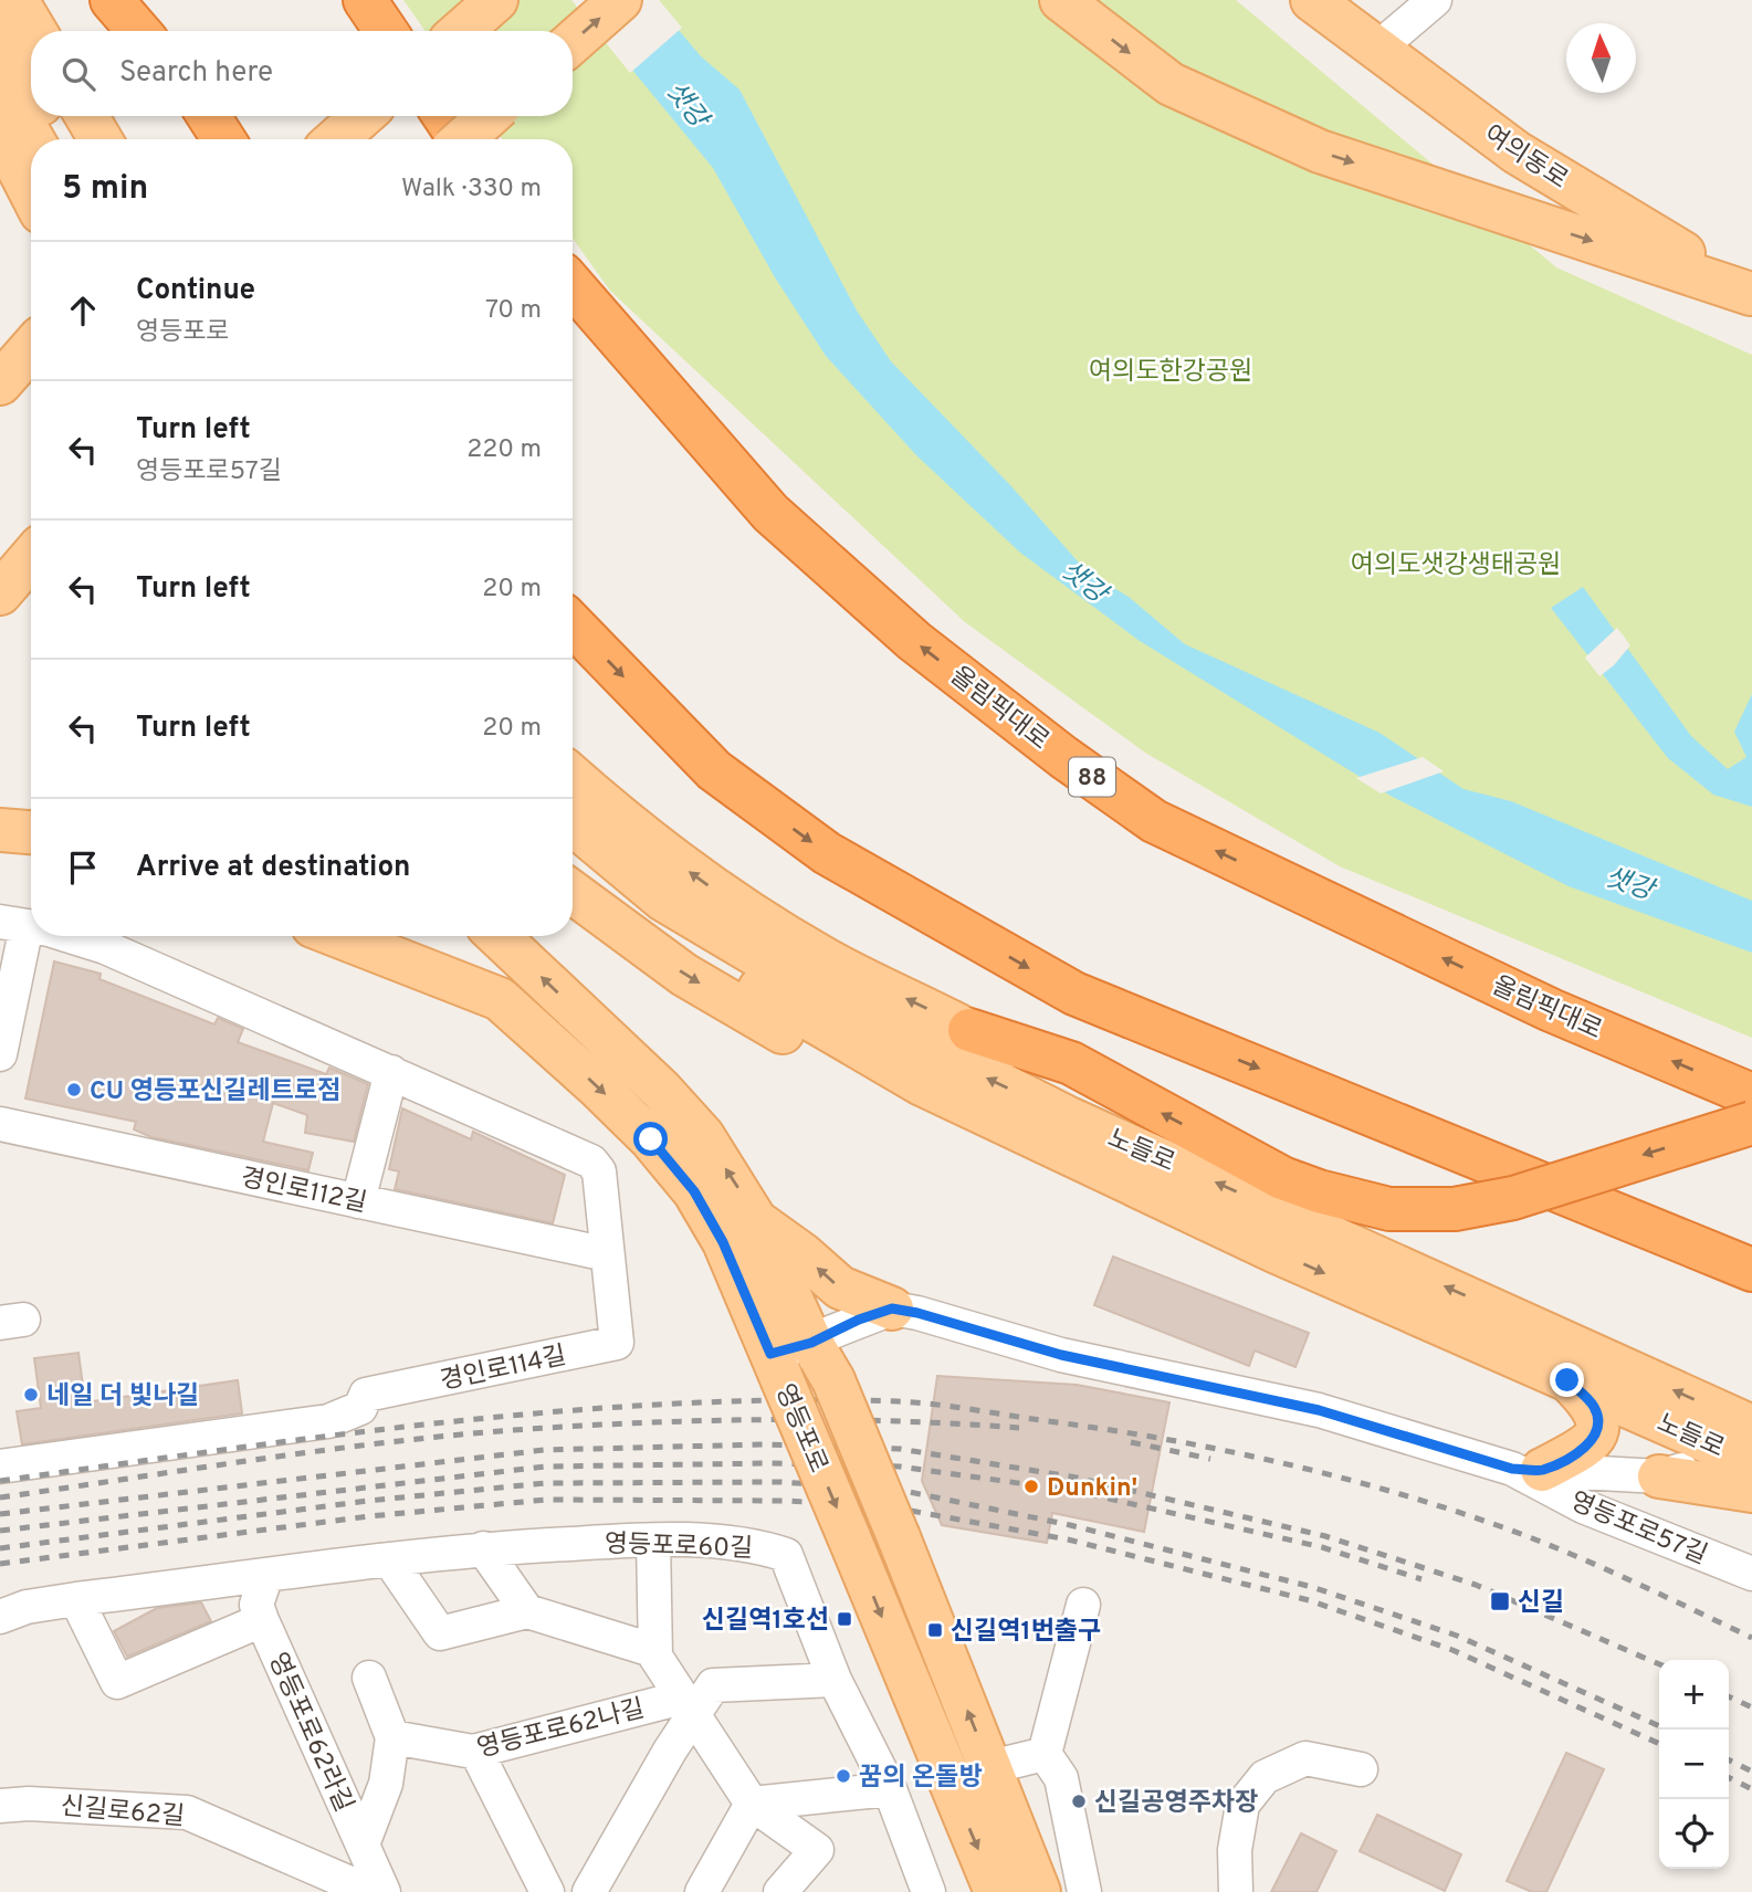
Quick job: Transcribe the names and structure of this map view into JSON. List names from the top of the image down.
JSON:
{
  "streets": {
    "highway": ["올림픽대로", "88"],
    "main road": ["여의동로", "노들로", "영등포로"],
    "street": [
      "경인로112길",
      "경인로114길",
      "영등포로57길",
      "영등포로60길",
      "영등포로62나길",
      "영등포로62라길",
      "신길로62길"
    ]
  },
  "crossings": [
    ["경인로112길", "경인로114길"],
    ["영등포로60길", "영등포로62나길"],
    ["영등포로60길", "영등포로62라길"],
    ["영등포로62나길", "영등포로62라길"]
  ],
  "water": ["샛강"],
  "parks": ["여의도한강공원", "여의도샛강생태공원"],
  "places": {
    "other": [
      "CU 영등포신길레트로점",
      "네일 더 빛나길",
      "Dunkin'",
      "꿈의 온돌방",
      "신길공영주차장"
    ],
    "transit": ["신길", "신길역1호선", "신길역1번출구"]
  },
  "north": "top",
  "page": {
    "search": "Search here",
    "heading": ["5 min", "Walk · 330 m"],
    "list": [
      ["Continue", "영등포로", "70 m"],
      ["Turn left", "영등포로57길", "220 m"],
      ["Turn left", "20 m"],
      ["Turn left", "20 m"],
      "Arrive at destination"
    ],
    "map_buttons": ["+", "−"]
  }
}
